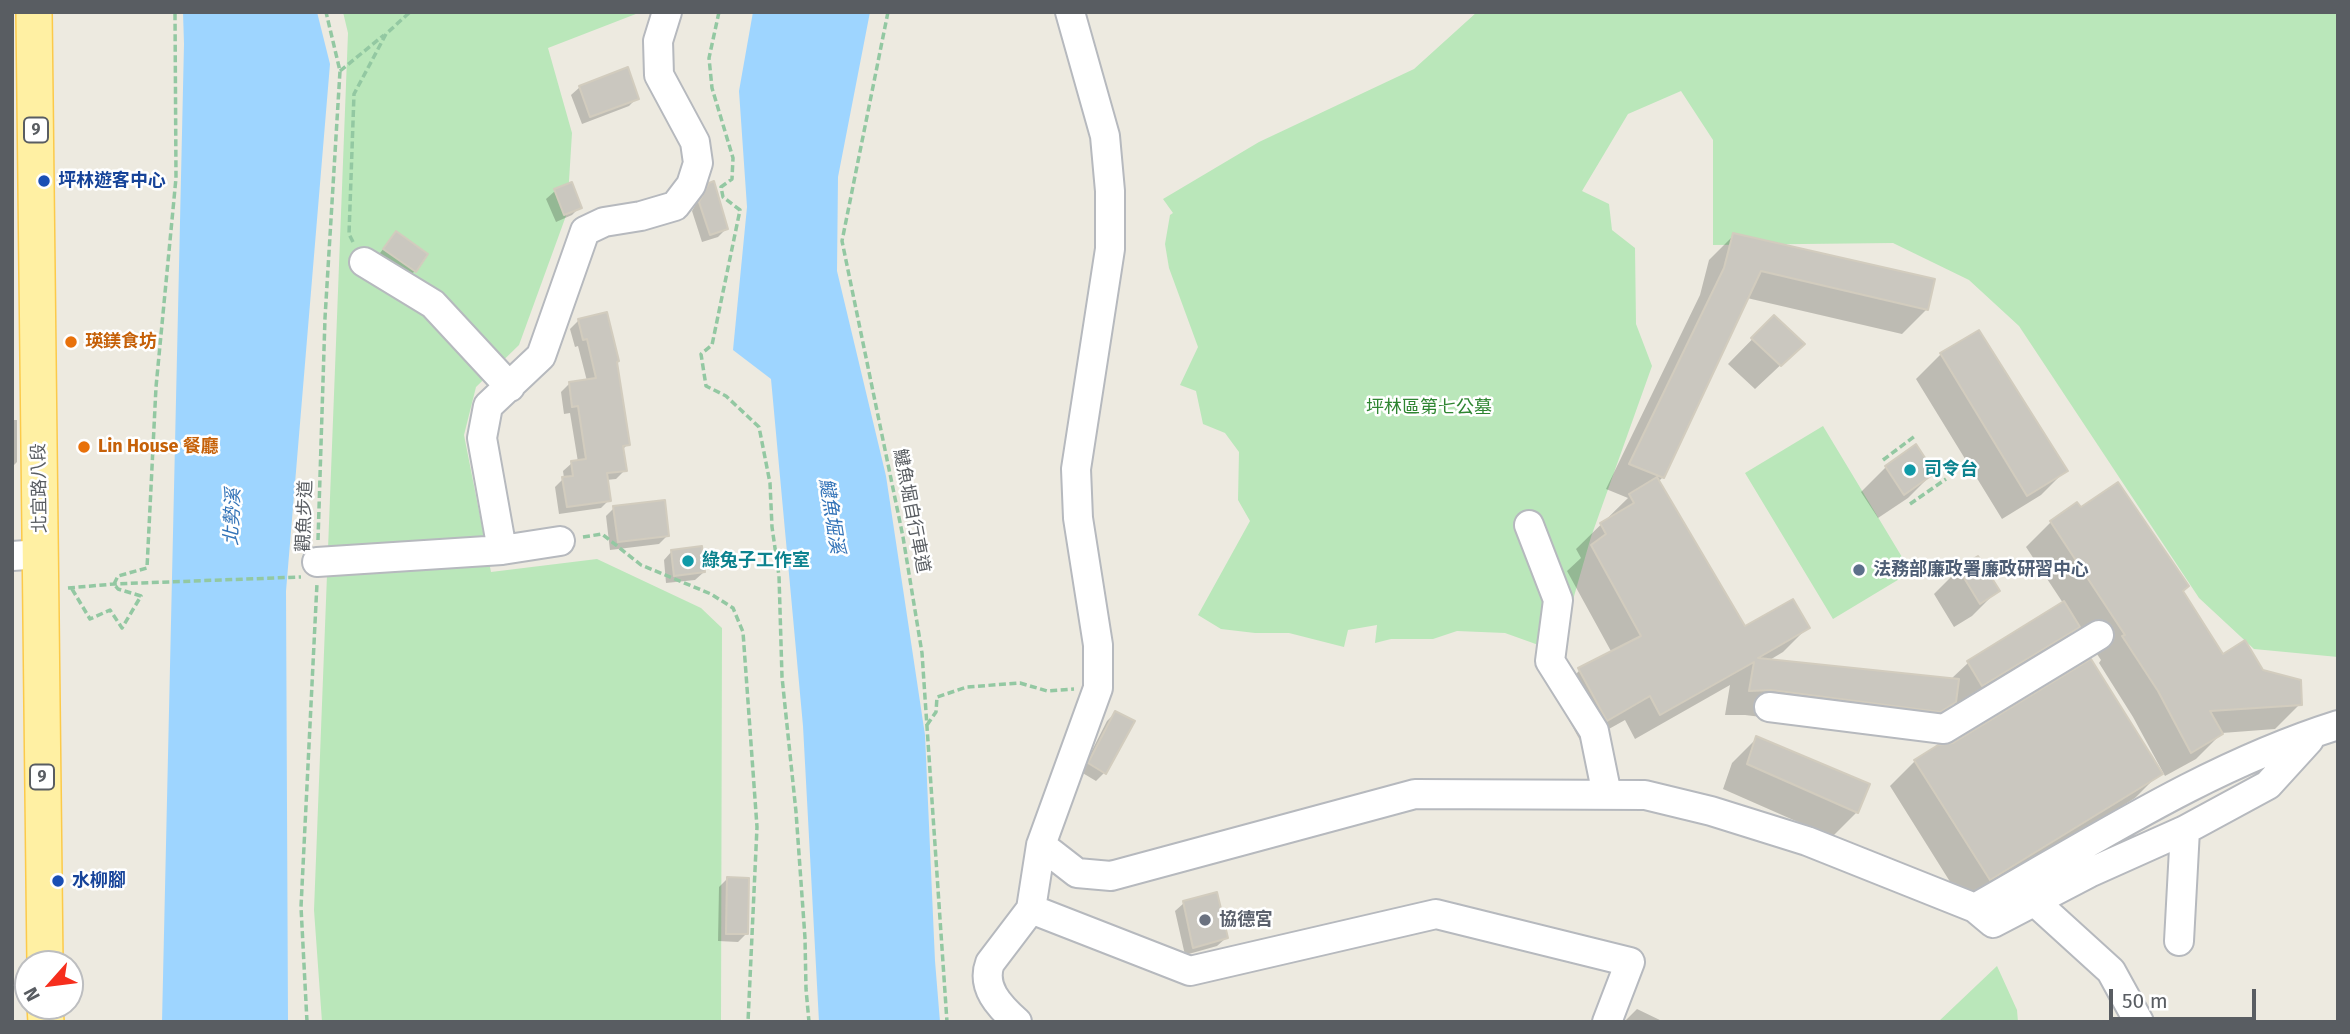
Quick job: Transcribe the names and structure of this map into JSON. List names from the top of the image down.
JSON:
{
  "streets": {
    "main road": ["9", "北宜路八段"],
    "path": ["𩻸魚堀自行車道", "觀魚步道"]
  },
  "water": ["𩻸魚堀溪", "北勢溪"],
  "parks": ["坪林區第七公墓"],
  "places": [
    "坪林遊客中心",
    "瑛鎂食坊",
    "Lin House 餐廳",
    "司令台",
    "綠兔子工作室",
    "法務部廉政署廉政研習中心",
    "水柳腳",
    "協德宮"
  ],
  "scale_bar": "50 m",
  "north": "bottom left"
}
